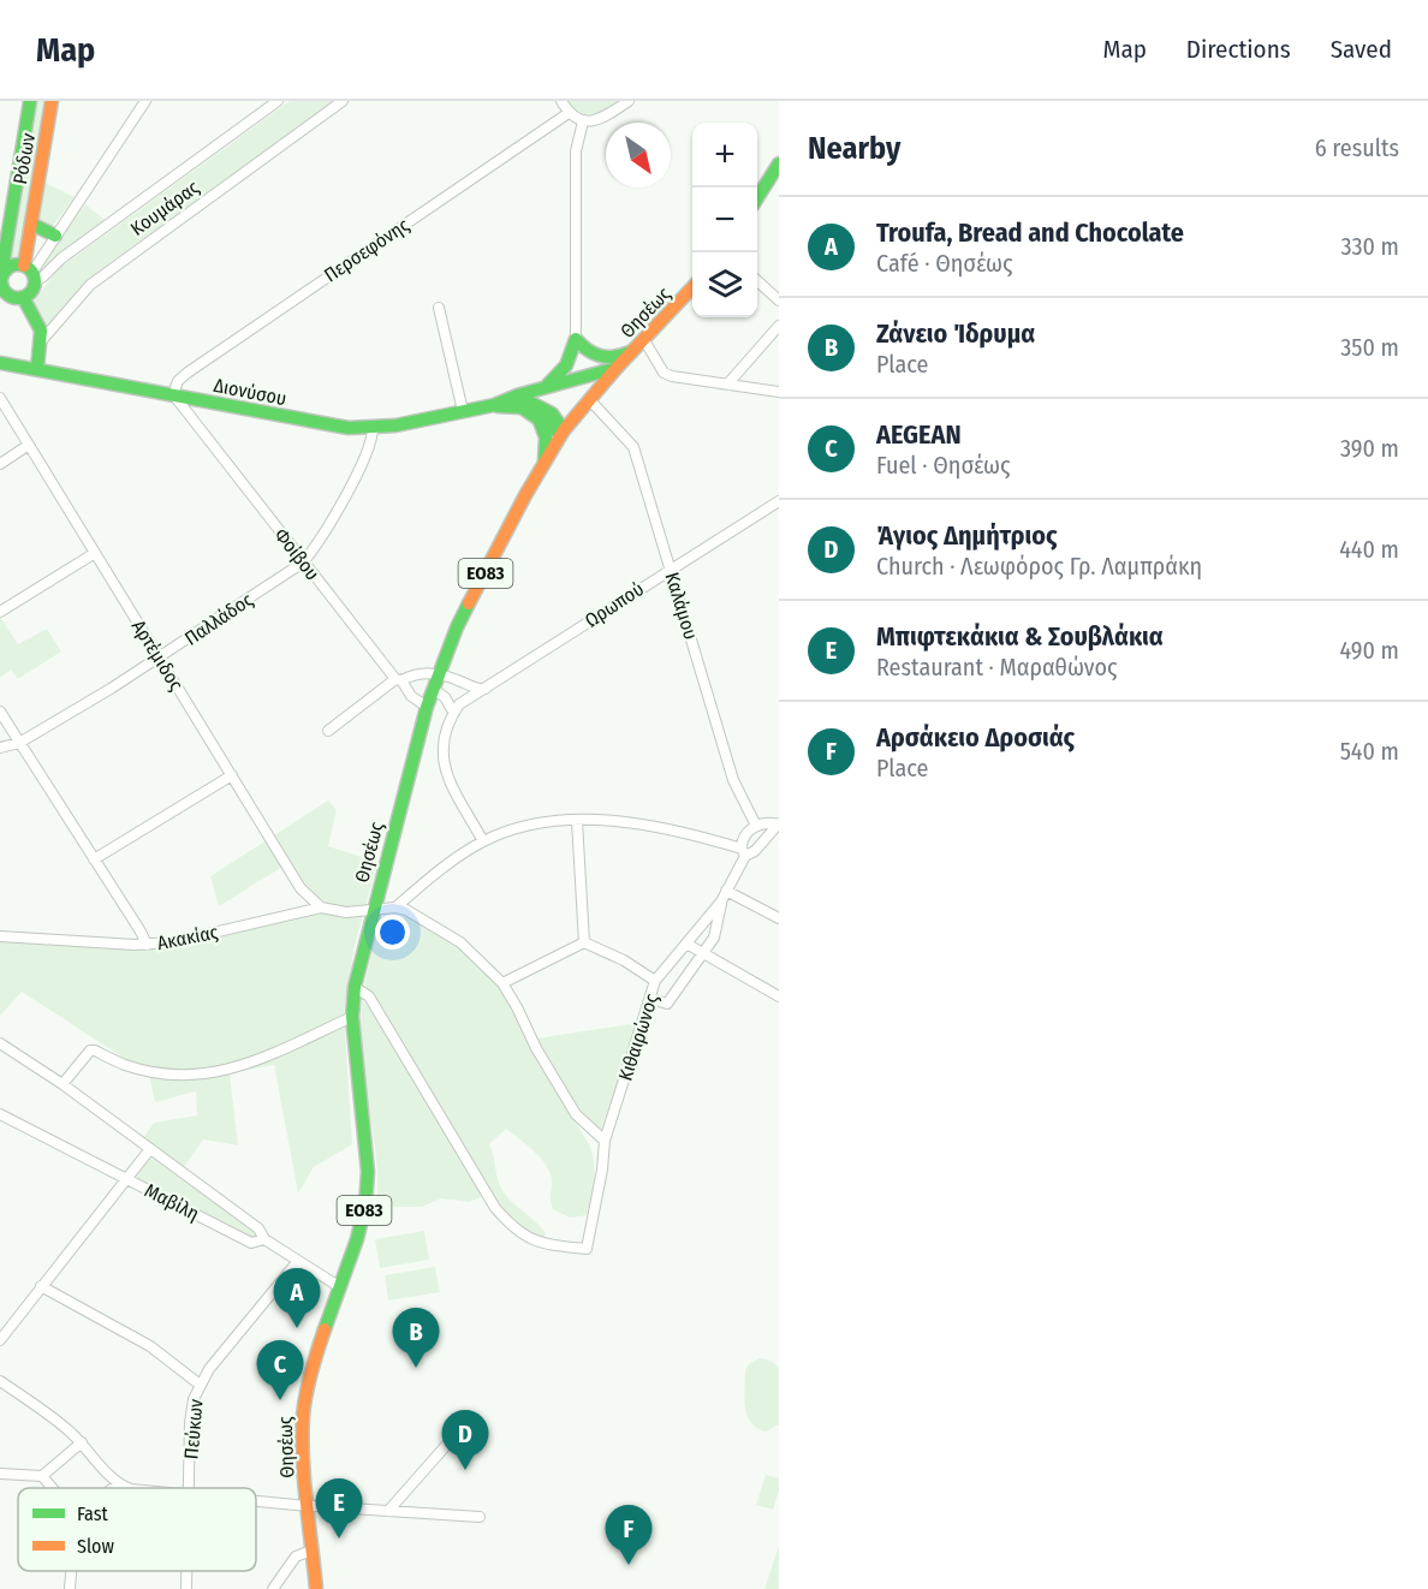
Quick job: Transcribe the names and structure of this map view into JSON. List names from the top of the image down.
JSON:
{
  "streets": {
    "main road": [
      "Ρόδων",
      "Θησέως",
      "Διονύσου",
      "ΕΟ83"
    ],
    "street": [
      "Κουμάρας",
      "Περσεφόνης",
      "Φοίβου",
      "Ωρωπού",
      "Καλάμου",
      "Παλλάδος",
      "Αρτέμιδος",
      "Ακακίας",
      "Κιθαιρώνος",
      "Μαβίλη",
      "Πεύκων"
    ]
  },
  "crossings": [
    ["Περσεφόνης", "Διονύσου"],
    ["Περσεφόνης", "Φοίβου"],
    ["Θησέως", "Διονύσου"],
    ["Θησέως", "Φοίβου"],
    ["Θησέως", "ΕΟ83"],
    ["Θησέως", "Καλάμου"],
    ["Θησέως", "Ακακίας"],
    ["Θησέως", "Κιθαιρώνος"],
    ["Θησέως", "Μαβίλη"],
    ["Διονύσου", "Φοίβου"],
    ["Διονύσου", "Παλλάδος"],
    ["Φοίβου", "Παλλάδος"],
    ["Ωρωπού", "Καλάμου"],
    ["Παλλάδος", "Αρτέμιδος"],
    ["Αρτέμιδος", "Ακακίας"],
    ["Μαβίλη", "Πεύκων"]
  ],
  "legend": ["Fast", "Slow"],
  "north": "bottom right",
  "page": {
    "header": "Map",
    "nav": ["Map", "Directions", "Saved"],
    "heading": ["Nearby", "6 results"],
    "map_buttons": ["+", "−"],
    "list": [
      {
        "mark": "A",
        "name": "Troufa, Bread and Chocolate",
        "note": "Café · Θησέως",
        "value": "330 m"
      },
      {
        "mark": "B",
        "name": "Ζάνειο Ίδρυμα",
        "note": "Place",
        "value": "350 m"
      },
      {
        "mark": "C",
        "name": "AEGEAN",
        "note": "Fuel · Θησέως",
        "value": "390 m"
      },
      {
        "mark": "D",
        "name": "Άγιος Δημήτριος",
        "note": "Church · Λεωφόρος Γρ. Λαμπράκη",
        "value": "440 m"
      },
      {
        "mark": "E",
        "name": "Μπιφτεκάκια & Σουβλάκια",
        "note": "Restaurant · Μαραθώνος",
        "value": "490 m"
      },
      {
        "mark": "F",
        "name": "Αρσάκειο Δροσιάς",
        "note": "Place",
        "value": "540 m"
      }
    ],
    "pins": [
      "A",
      "B",
      "C",
      "D",
      "E",
      "F"
    ]
  }
}
